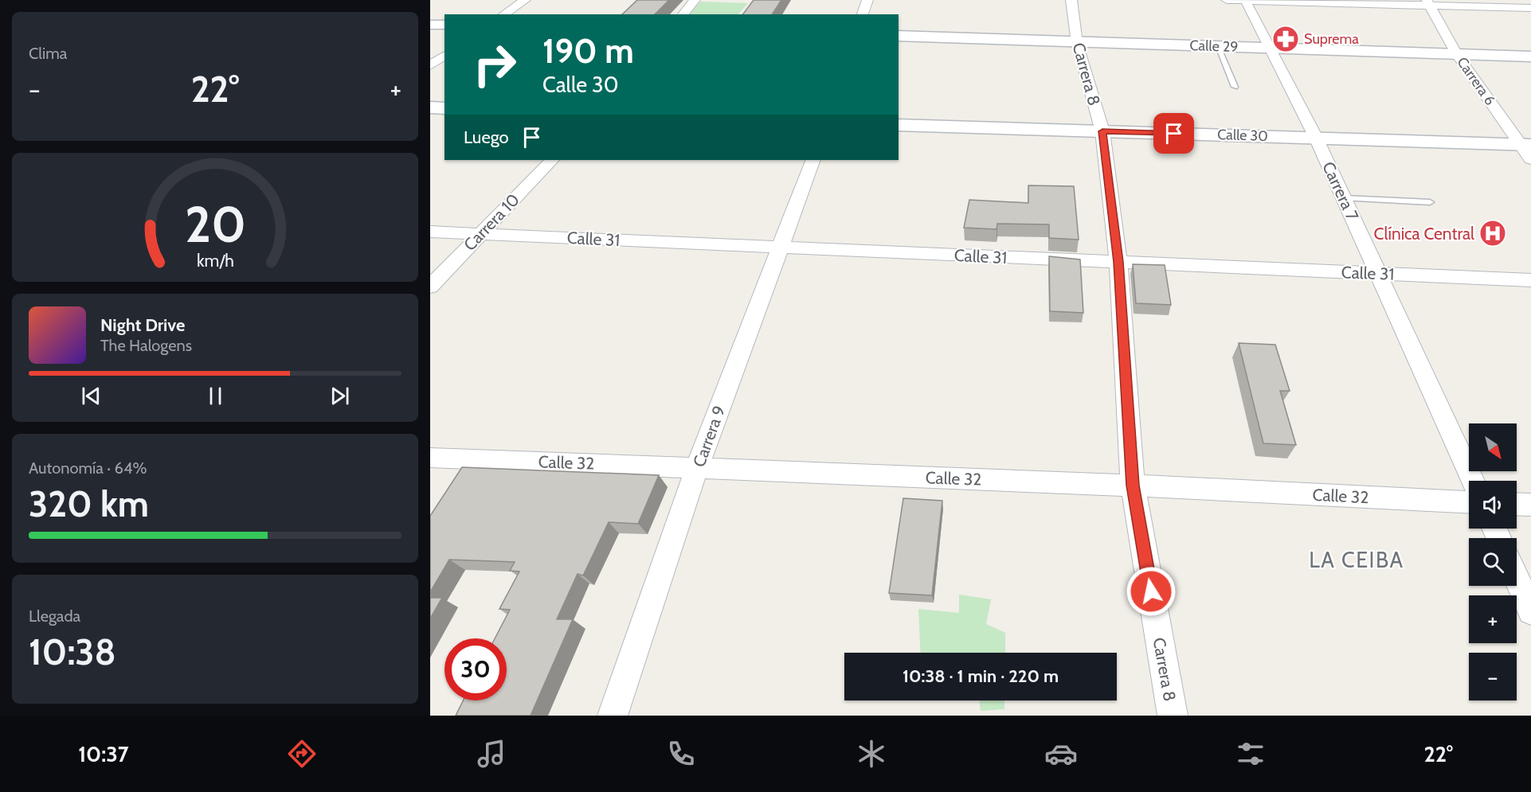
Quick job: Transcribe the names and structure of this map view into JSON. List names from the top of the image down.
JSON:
{
  "streets": {
    "street": [
      "Calle 29",
      "Carrera 8",
      "Carrera 6",
      "Calle 30",
      "Carrera 7",
      "Carrera 10",
      "Calle 31",
      "Carrera 9",
      "Calle 32"
    ]
  },
  "crossings": [
    ["Calle 29", "Carrera 8"],
    ["Calle 29", "Carrera 6"],
    ["Calle 29", "Carrera 7"],
    ["Carrera 8", "Calle 30"],
    ["Carrera 8", "Calle 31"],
    ["Carrera 8", "Calle 32"],
    ["Carrera 6", "Calle 30"],
    ["Calle 30", "Carrera 7"],
    ["Carrera 7", "Calle 31"],
    ["Carrera 10", "Calle 31"],
    ["Calle 31", "Carrera 9"],
    ["Carrera 9", "Calle 32"]
  ],
  "districts": ["LA CEIBA"],
  "places": {
    "pharmacy": ["Suprema"],
    "hospital": ["Clínica Central"]
  },
  "north": "bottom right",
  "page": {
    "tile": [
      "Clima",
      ["Autonomía · 64%", "320 km"],
      ["Llegada", "10:38"]
    ],
    "turn": ["190 m", "Calle 30"],
    "heat": ["−", "22°", "+"],
    "then": "Luego",
    "song": ["Night Drive", "The Halogens"],
    "map_buttons": ["+", "−"],
    "limit": "30",
    "trip": "10:38 · 1 min · 220 m",
    "tabs": ["10:37", "22°"],
    "gauge": ["20", "km/h"]
  }
}
